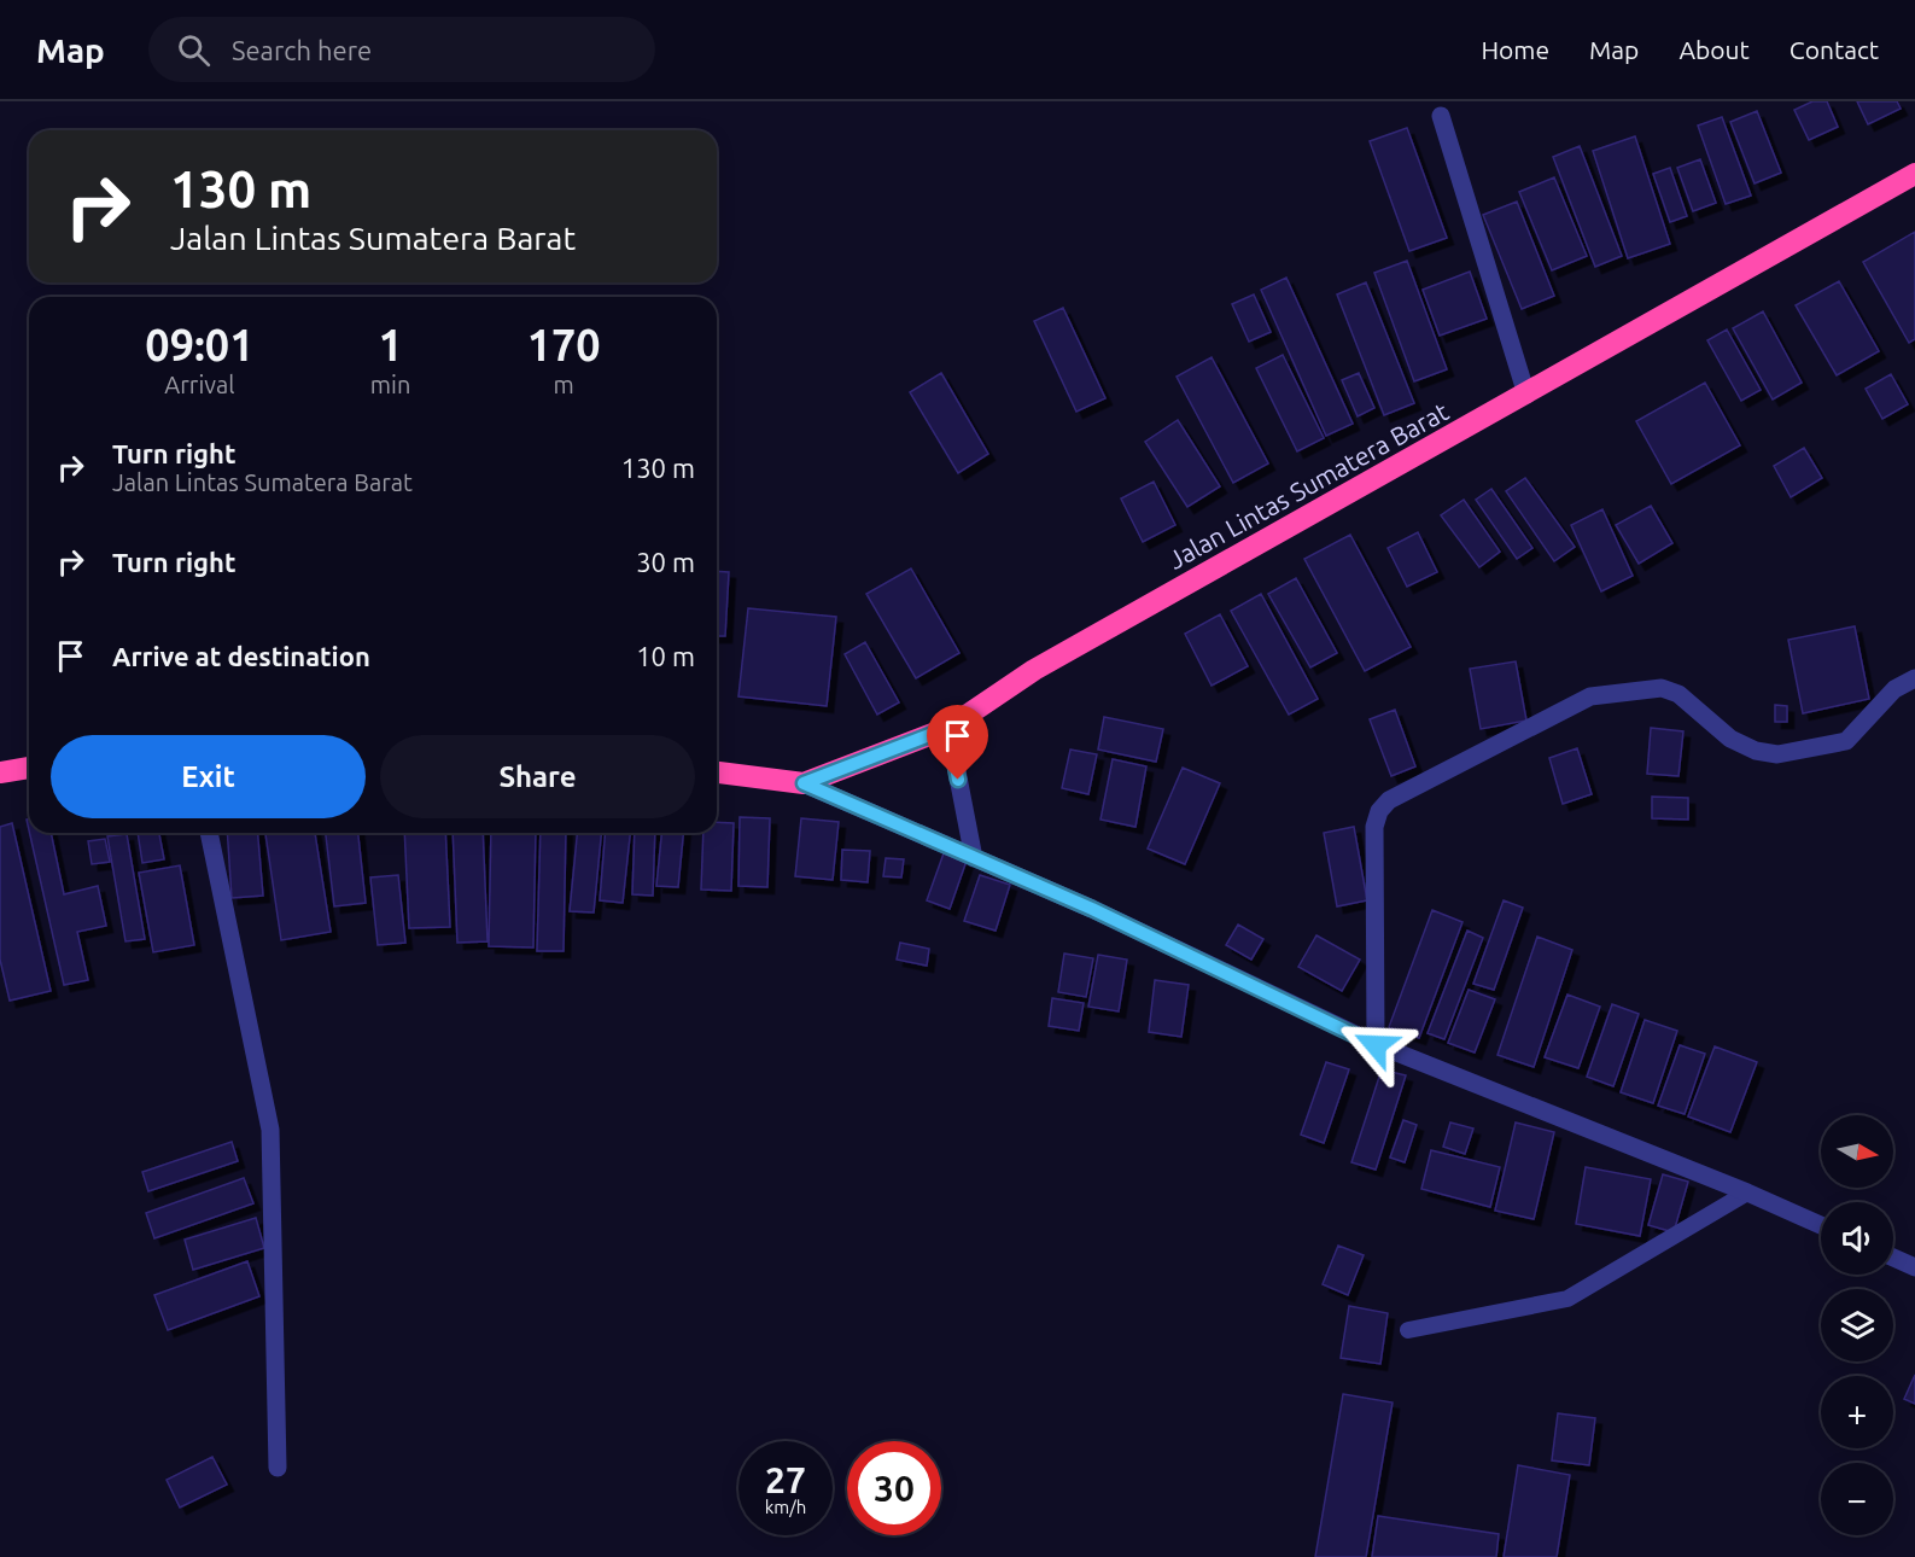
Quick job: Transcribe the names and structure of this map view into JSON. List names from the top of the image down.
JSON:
{
  "streets": {
    "highway": ["Jalan Lintas Sumatera Barat"]
  },
  "north": "right",
  "page": {
    "header": "Map",
    "search": "Search here",
    "nav": [
      "Home",
      "Map",
      "About",
      "Contact"
    ],
    "turn": ["130 m", "Jalan Lintas Sumatera Barat"],
    "eta": [
      "09:01",
      "Arrival",
      "1",
      "min",
      "170",
      "m"
    ],
    "list": [
      {
        "name": "Turn right",
        "note": "Jalan Lintas Sumatera Barat",
        "value": "130 m"
      },
      {
        "name": "Turn right",
        "value": "30 m"
      },
      {
        "name": "Arrive at destination",
        "value": "10 m"
      }
    ],
    "buttons": ["Exit", "Share"],
    "map_buttons": ["+", "−"],
    "speed": "27 km/h",
    "limit": "30"
  }
}
